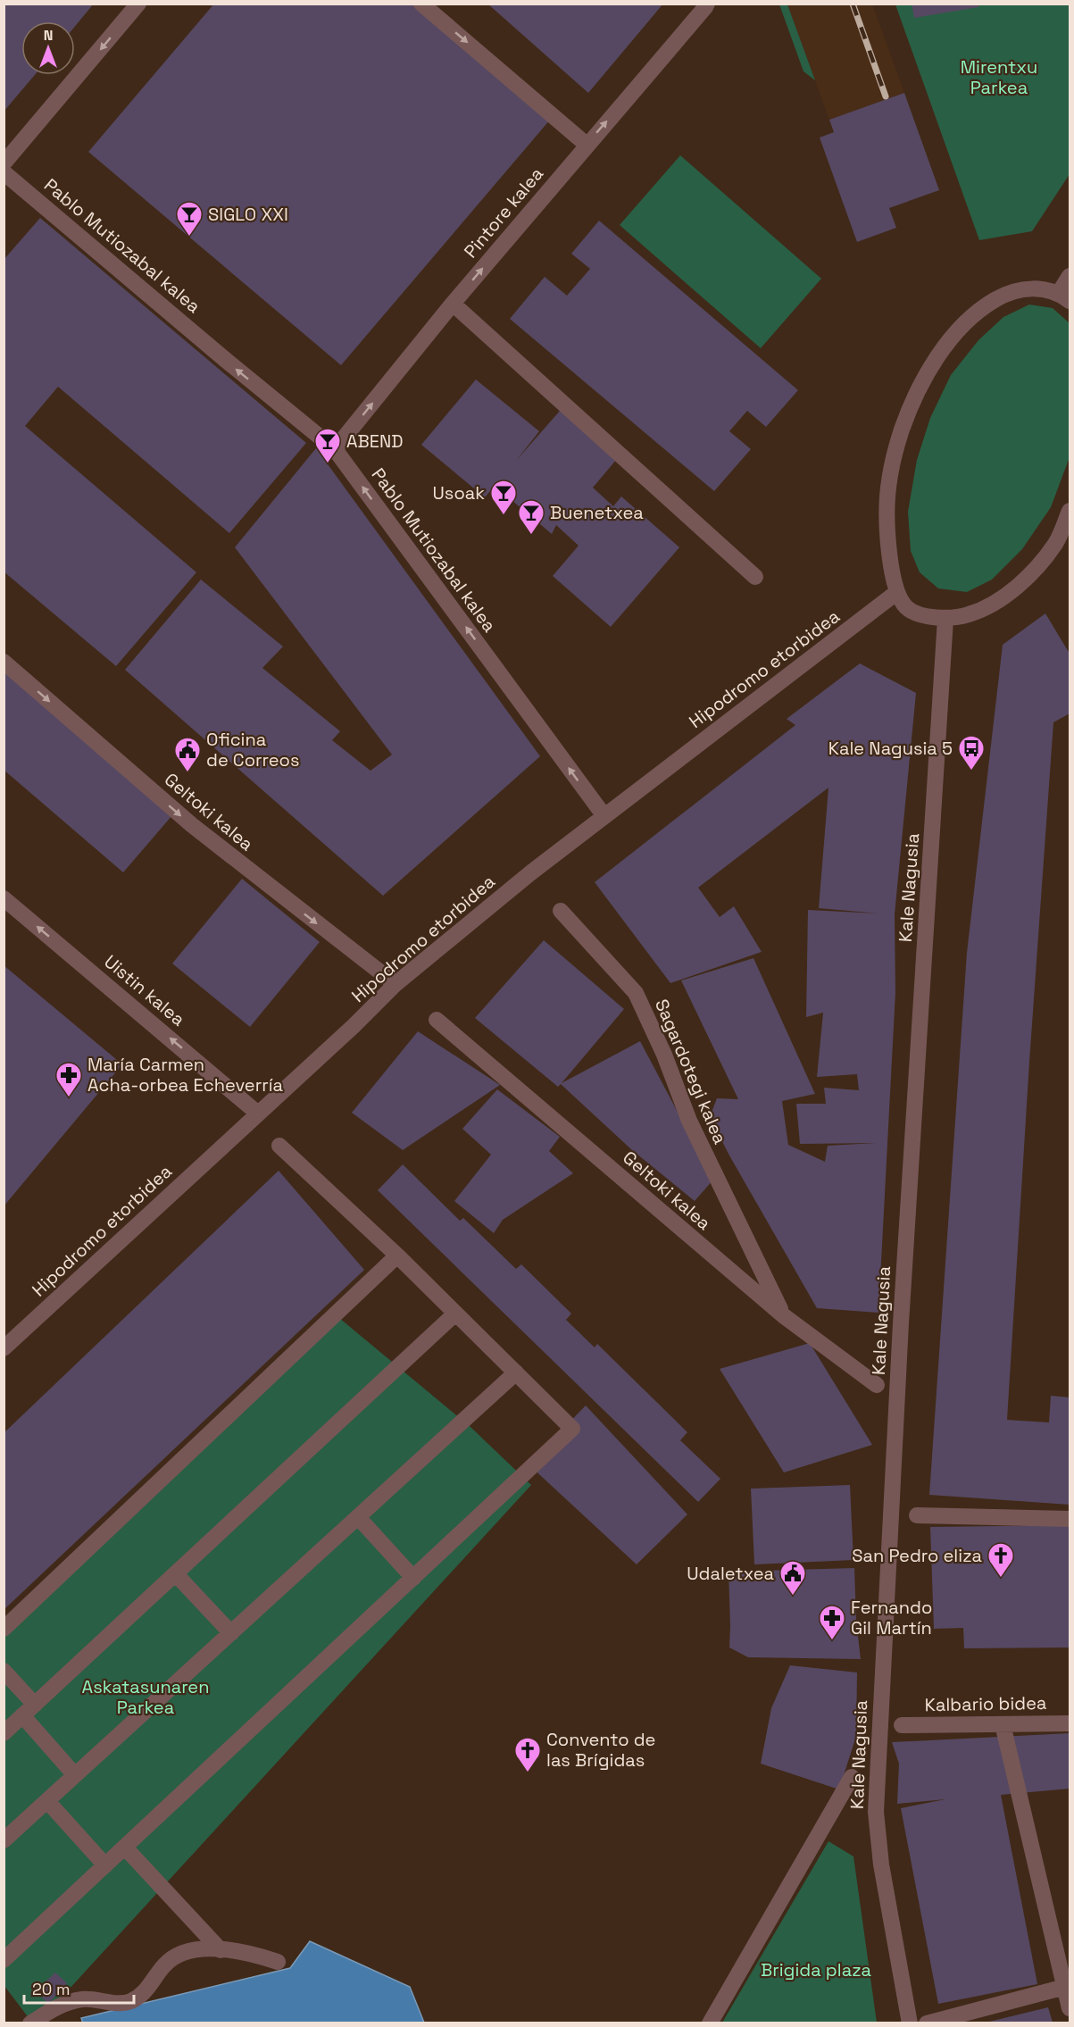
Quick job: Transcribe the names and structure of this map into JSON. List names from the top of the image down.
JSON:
{
  "streets": {
    "street": [
      "Pintore kalea",
      "Pablo Mutiozabal kalea",
      "Hipodromo etorbidea",
      "Geltoki kalea",
      "Kale Nagusia",
      "Uistin kalea",
      "Sagardotegi kalea",
      "Kalbario bidea"
    ]
  },
  "crossings": [
    ["Pintore kalea", "Pablo Mutiozabal kalea"],
    ["Pablo Mutiozabal kalea", "Hipodromo etorbidea"],
    ["Hipodromo etorbidea", "Geltoki kalea"],
    ["Hipodromo etorbidea", "Uistin kalea"],
    ["Geltoki kalea", "Sagardotegi kalea"]
  ],
  "one_way": [
    "Pintore kalea",
    "Pablo Mutiozabal kalea",
    "Geltoki kalea",
    "Uistin kalea"
  ],
  "parks": ["Mirentxu Parkea", "Askatasunaren Parkea", "Brigida plaza"],
  "places": {
    "bar": [
      "SIGLO XXI",
      "ABEND",
      "Usoak",
      "Buenetxea"
    ],
    "bus stop": ["Kale Nagusia 5"],
    "public building": ["Oficina de Correos", "Udaletxea"],
    "pharmacy": ["María Carmen Acha-orbea Echeverría", "Fernando Gil Martín"],
    "church": ["San Pedro eliza", "Convento de las Brígidas"]
  },
  "scale_bar": "20 m",
  "north": "top"
}
